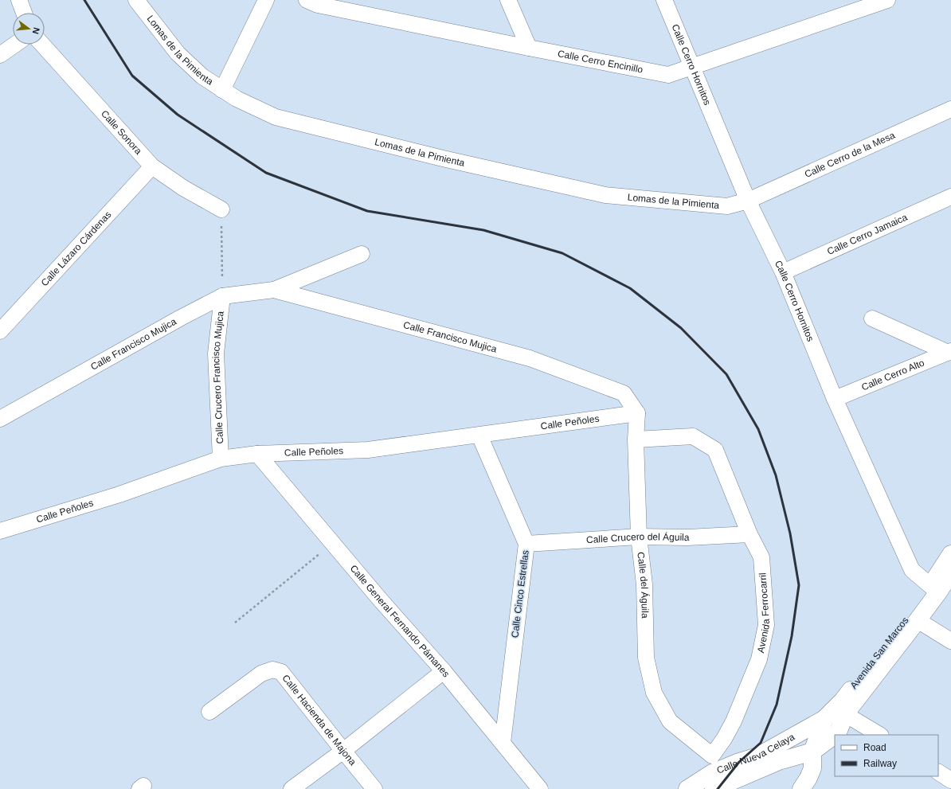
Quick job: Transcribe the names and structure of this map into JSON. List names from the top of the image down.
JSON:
{
  "streets": {
    "main road": ["Avenida San Marcos", "Calle Nueva Celaya"],
    "street": [
      "Lomas de la Pimienta",
      "Calle Cerro Encinillo",
      "Calle Cerro Hornitos",
      "Calle Sonora",
      "Calle Cerro de la Mesa",
      "Calle Cerro Jamaica",
      "Calle Lázaro Cárdenas",
      "Calle Francisco Mujica",
      "Calle Cerro Alto",
      "Calle Crucero Francisco Mujica",
      "Calle Peñoles",
      "Calle Crucero del Águila",
      "Calle del Águila",
      "Calle Cinco Estrellas",
      "Avenida Ferrocarril",
      "Calle General Fernando Pámanes",
      "Calle Hacienda de Majona"
    ]
  },
  "crossings": [
    ["Lomas de la Pimienta", "Calle Cerro Hornitos"],
    ["Lomas de la Pimienta", "Calle Cerro de la Mesa"],
    ["Calle Cerro Encinillo", "Calle Cerro Hornitos"],
    ["Calle Cerro Hornitos", "Calle Cerro de la Mesa"],
    ["Calle Cerro Hornitos", "Calle Cerro Jamaica"],
    ["Calle Cerro Hornitos", "Calle Cerro Alto"],
    ["Calle Cerro Hornitos", "Avenida San Marcos"],
    ["Calle Sonora", "Calle Lázaro Cárdenas"],
    ["Calle Francisco Mujica", "Calle Crucero Francisco Mujica"],
    ["Calle Francisco Mujica", "Calle Peñoles"],
    ["Calle Francisco Mujica", "Calle del Águila"],
    ["Calle Crucero Francisco Mujica", "Calle Peñoles"],
    ["Calle Peñoles", "Calle del Águila"],
    ["Calle Peñoles", "Calle Cinco Estrellas"],
    ["Calle Peñoles", "Calle General Fernando Pámanes"],
    ["Calle Crucero del Águila", "Calle del Águila"],
    ["Calle Crucero del Águila", "Calle Cinco Estrellas"],
    ["Calle Crucero del Águila", "Avenida Ferrocarril"],
    ["Calle del Águila", "Avenida Ferrocarril"],
    ["Calle Cinco Estrellas", "Calle General Fernando Pámanes"],
    ["Avenida San Marcos", "Calle Nueva Celaya"]
  ],
  "legend": ["Road", "Railway"],
  "north": "right"
}
